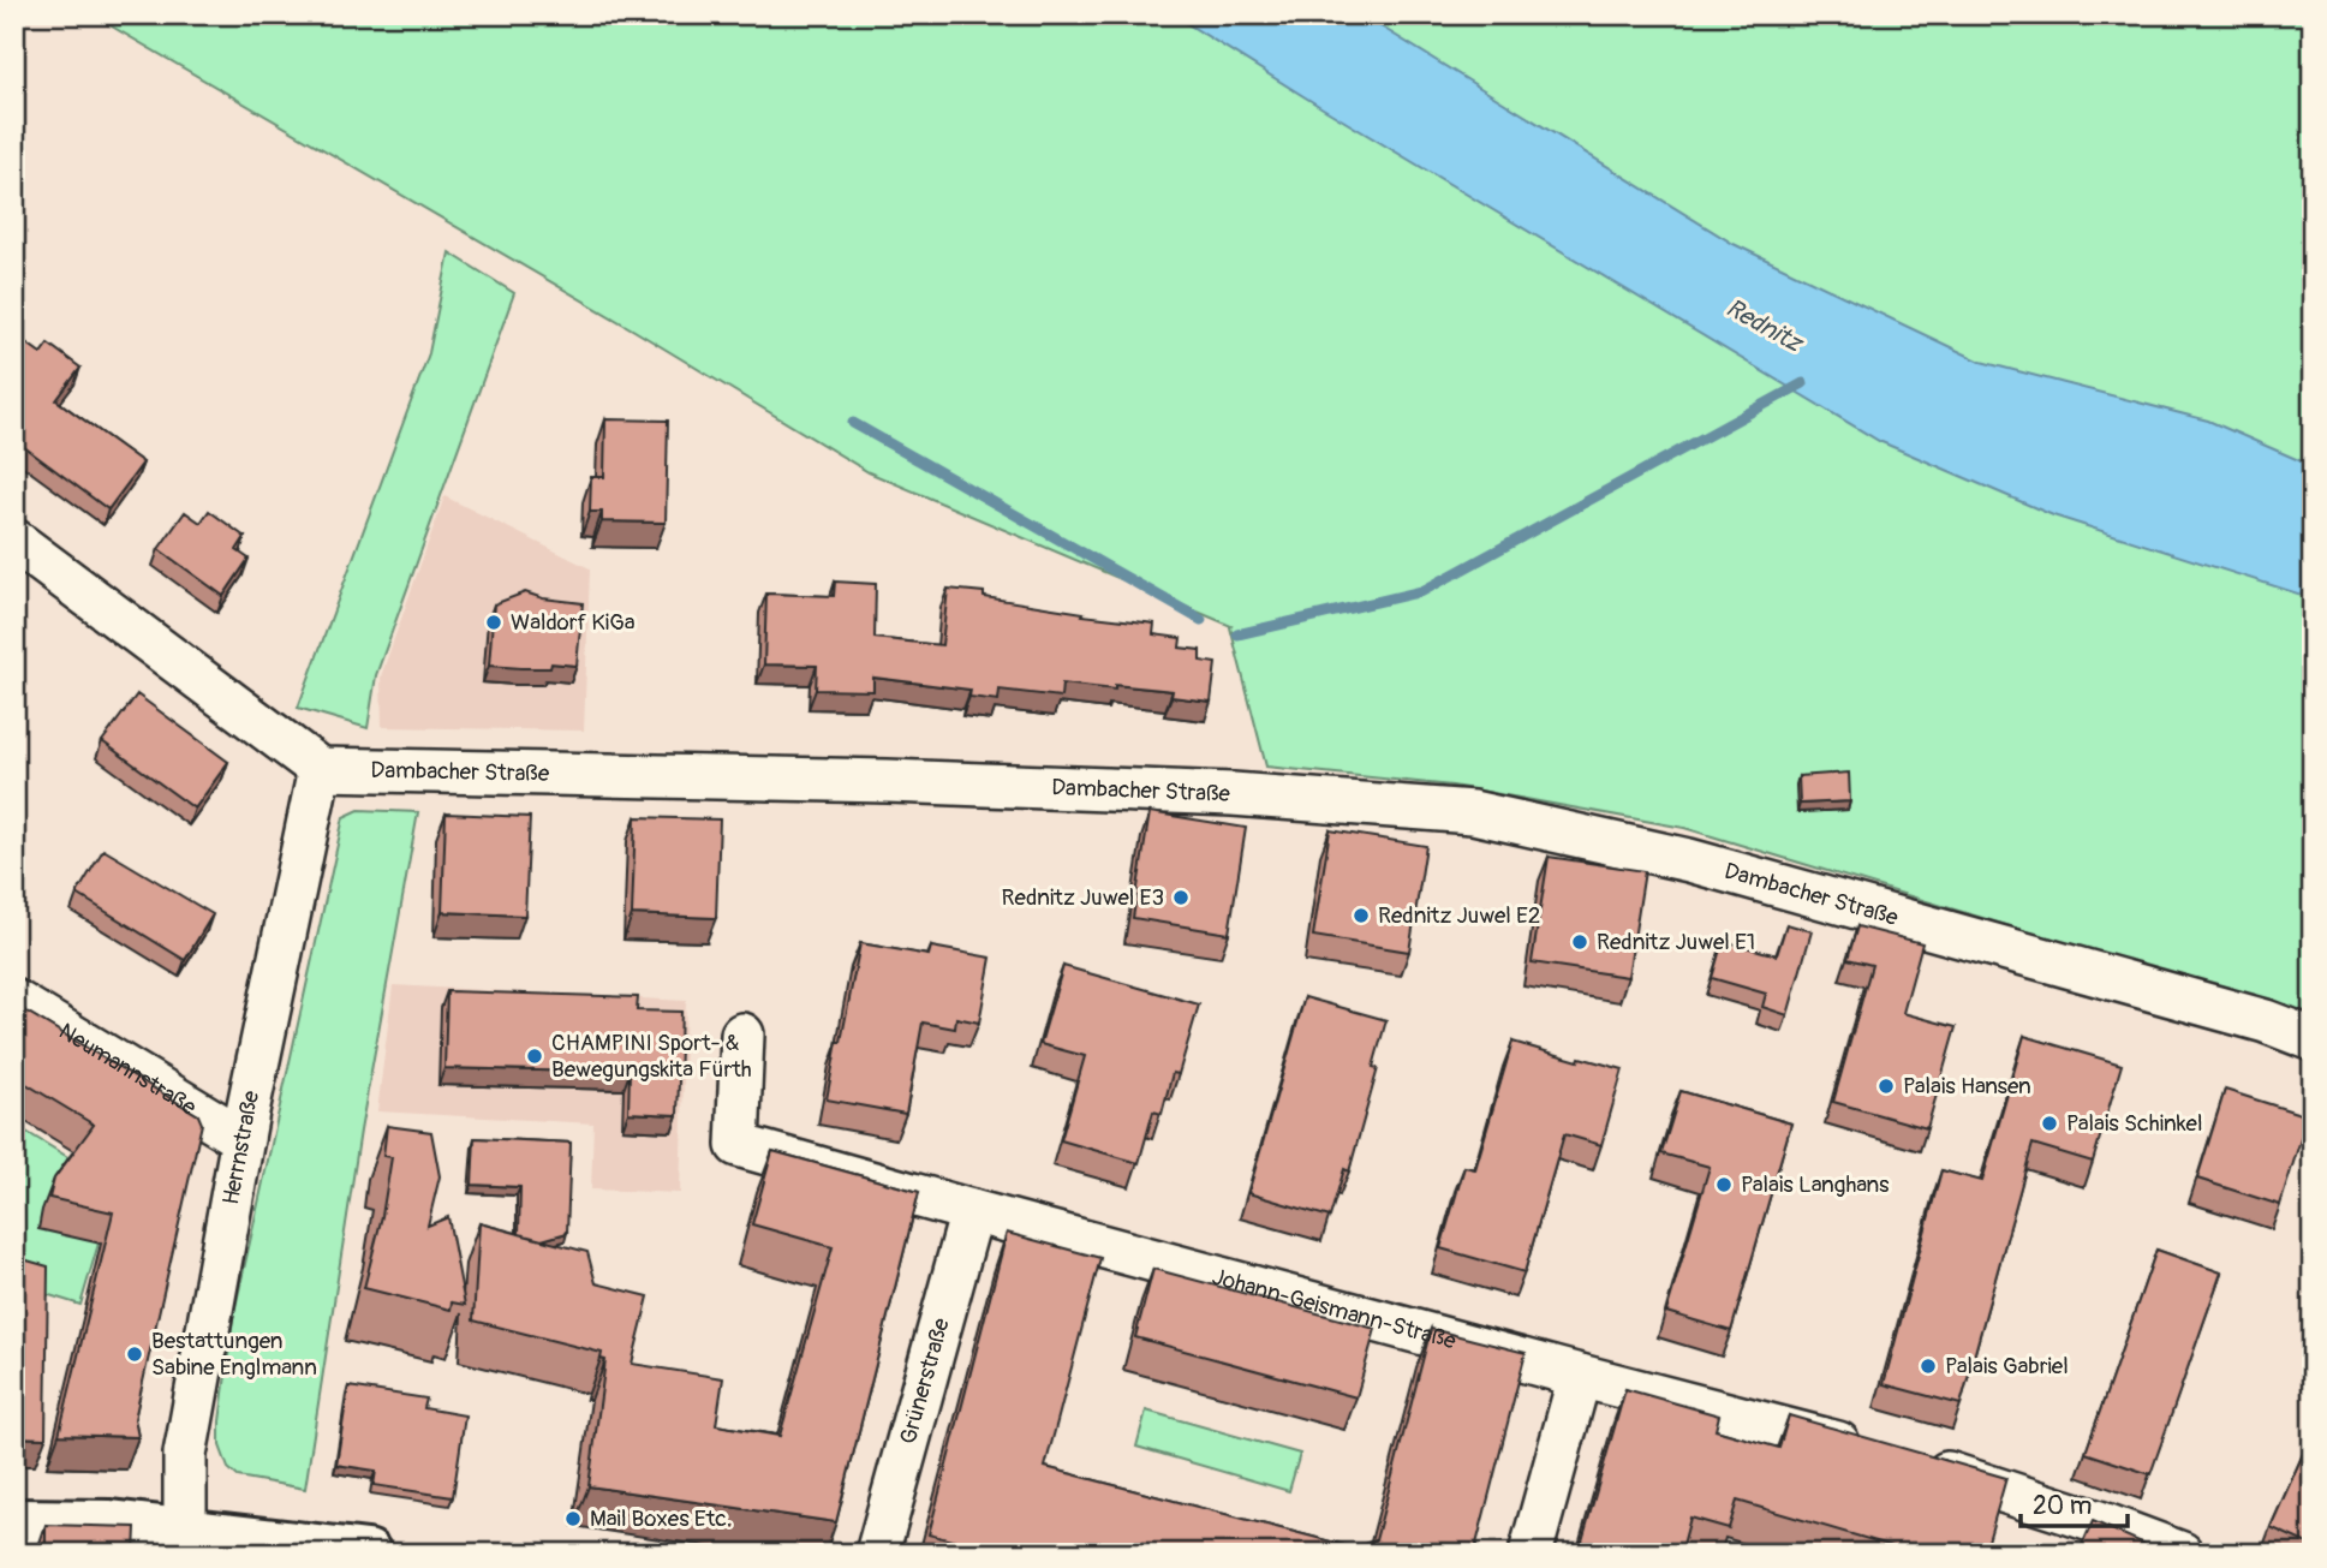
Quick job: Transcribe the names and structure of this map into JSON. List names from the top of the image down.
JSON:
{
  "streets": {
    "street": [
      "Dambacher Straße",
      "Neumannstraße",
      "Herrnstraße",
      "Johann-Geismann-Straße",
      "Grünerstraße"
    ]
  },
  "crossings": [
    ["Dambacher Straße", "Herrnstraße"],
    ["Neumannstraße", "Herrnstraße"],
    ["Johann-Geismann-Straße", "Grünerstraße"]
  ],
  "water": ["Rednitz"],
  "places": [
    "Waldorf KiGa",
    "Rednitz Juwel E3",
    "Rednitz Juwel E2",
    "Rednitz Juwel E1",
    "CHAMPINI Sport- & Bewegungskita Fürth",
    "Palais Hansen",
    "Palais Schinkel",
    "Palais Langhans",
    "Bestattungen Sabine Englmann",
    "Palais Gabriel",
    "Mail Boxes Etc."
  ],
  "scale_bar": "20 m"
}
